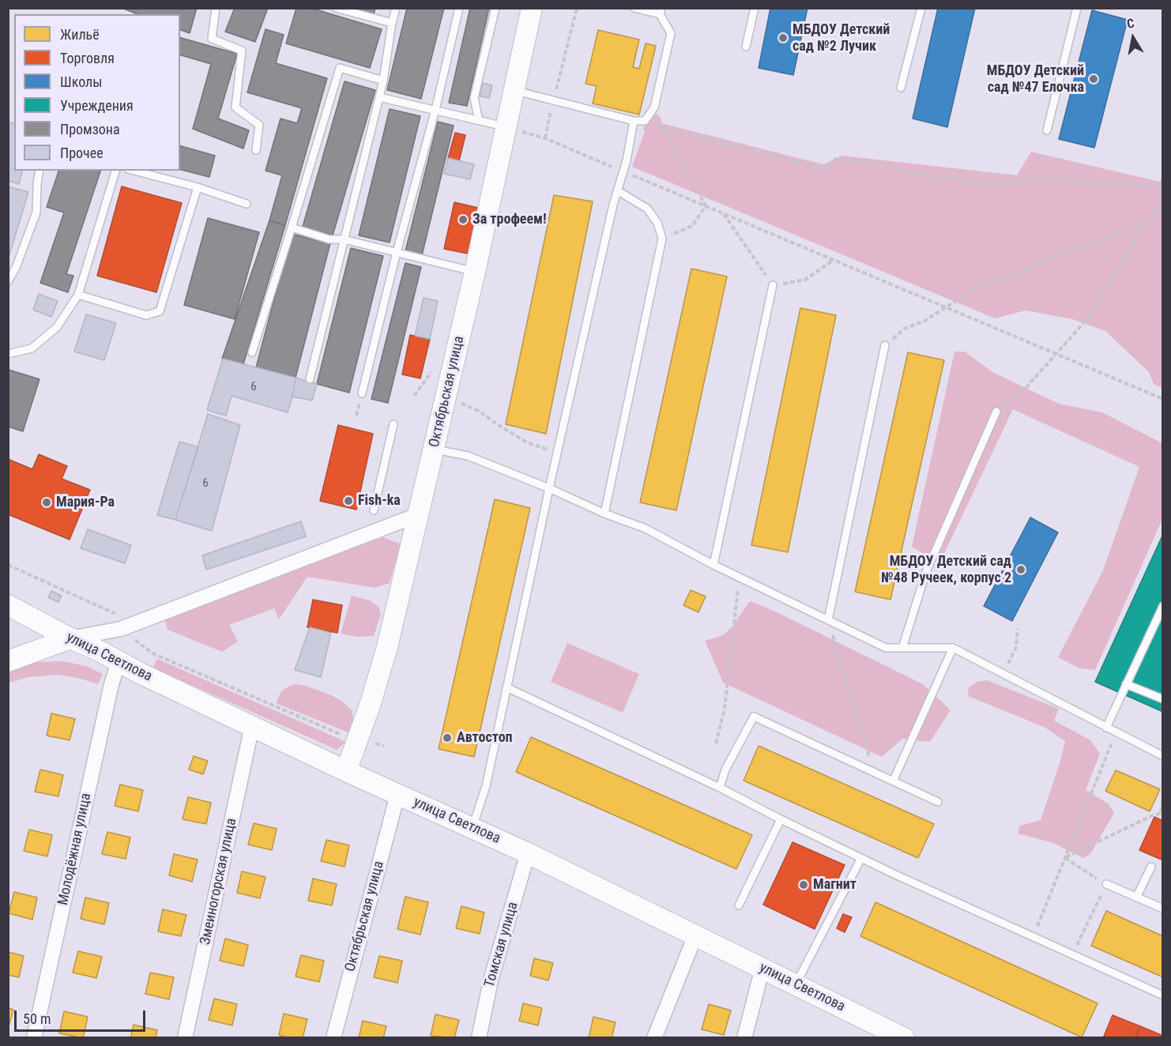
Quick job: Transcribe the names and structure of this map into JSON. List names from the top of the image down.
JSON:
{
  "streets": {
    "main road": ["Октябрьская улица", "улица Светлова"],
    "street": ["Молодёжная улица", "Змеиногорская улица", "Томская улица"]
  },
  "crossings": [
    ["Октябрьская улица", "улица Светлова"],
    ["улица Светлова", "Молодёжная улица"],
    ["улица Светлова", "Змеиногорская улица"],
    ["улица Светлова", "Томская улица"]
  ],
  "places": [
    "МБДОУ Детский сад №2 Лучик",
    "МБДОУ Детский сад №47 Елочка",
    "За трофеем!",
    "Fish-ka",
    "Мария-Ра",
    "МБДОУ Детский сад №48 Ручеек, корпус 2",
    "Автостоп",
    "Магнит"
  ],
  "house_numbers": ["6", "6"],
  "legend": [
    "Жильё",
    "Торговля",
    "Школы",
    "Учреждения",
    "Промзона",
    "Прочее"
  ],
  "scale_bar": "50 m",
  "north": "top"
}
